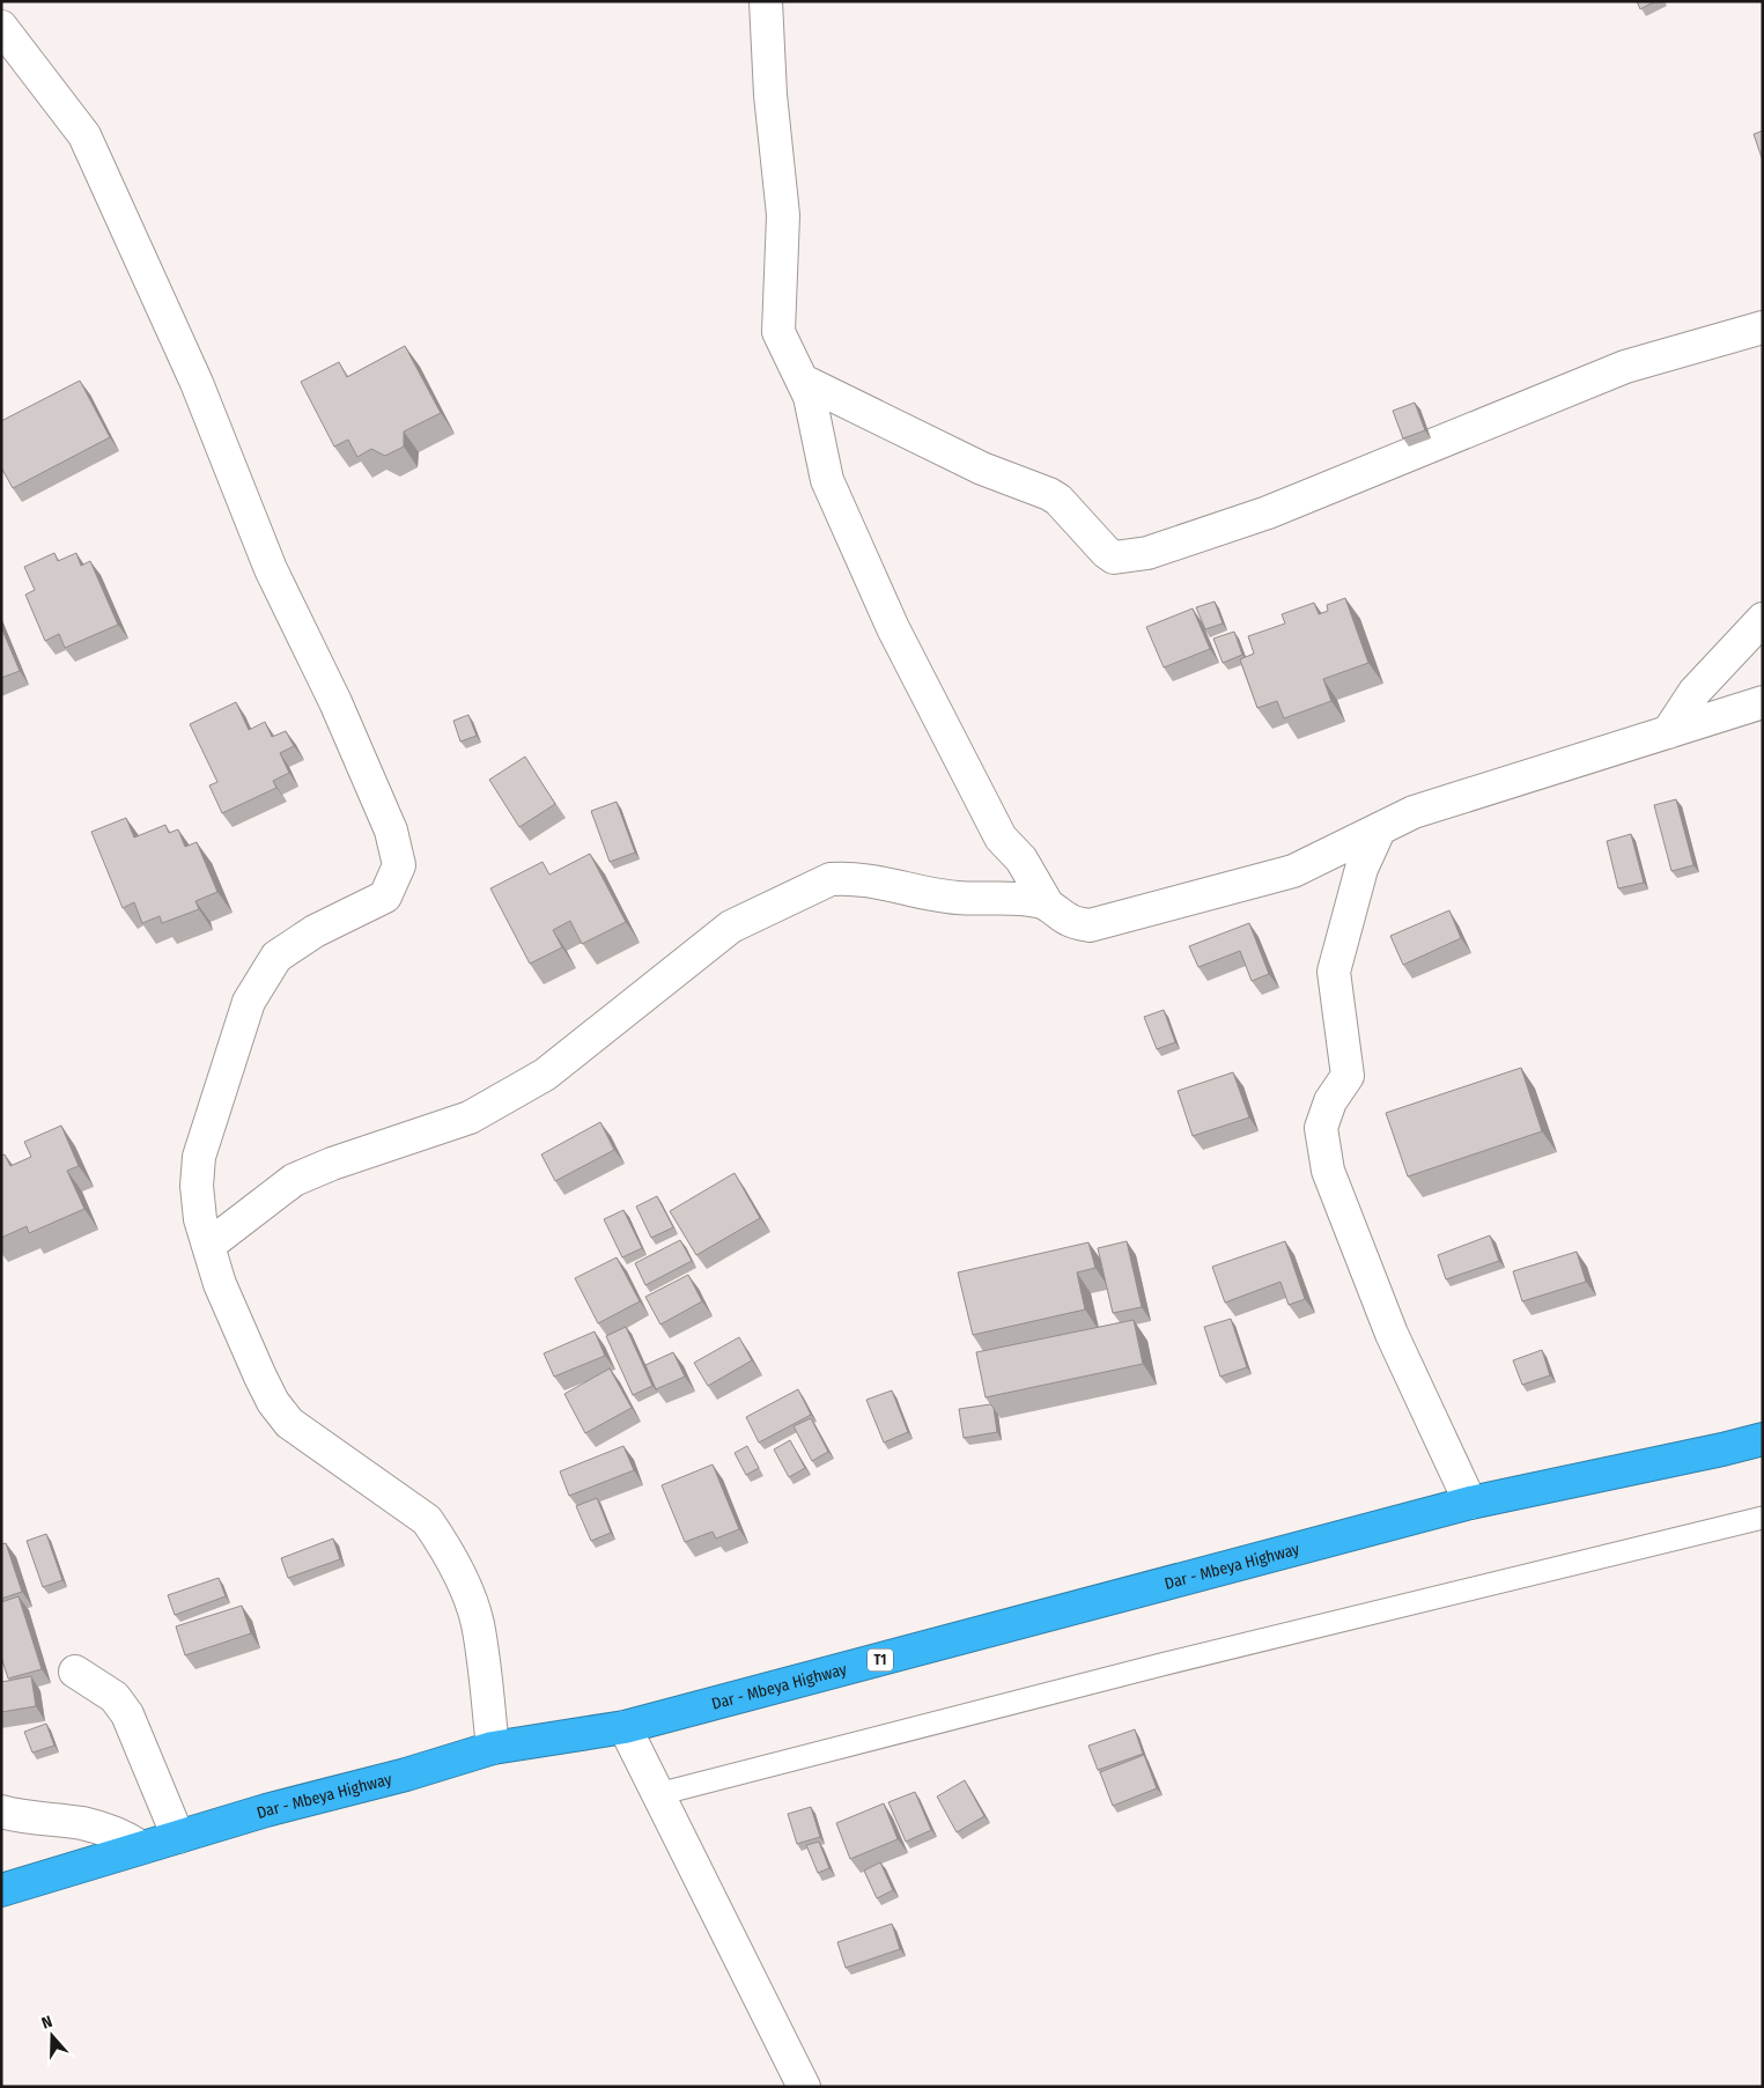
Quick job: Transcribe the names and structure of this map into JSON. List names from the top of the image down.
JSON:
{
  "streets": {
    "highway": ["Dar - Mbeya Highway", "T1"]
  },
  "north": "top"
}
